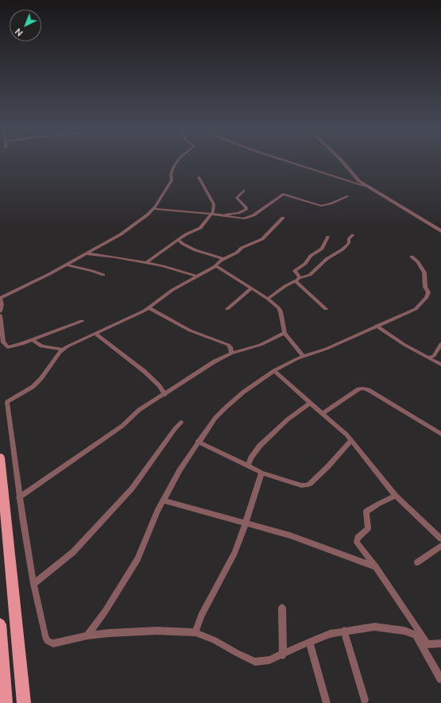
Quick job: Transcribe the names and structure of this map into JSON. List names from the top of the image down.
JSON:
{
  "north": "bottom left"
}
